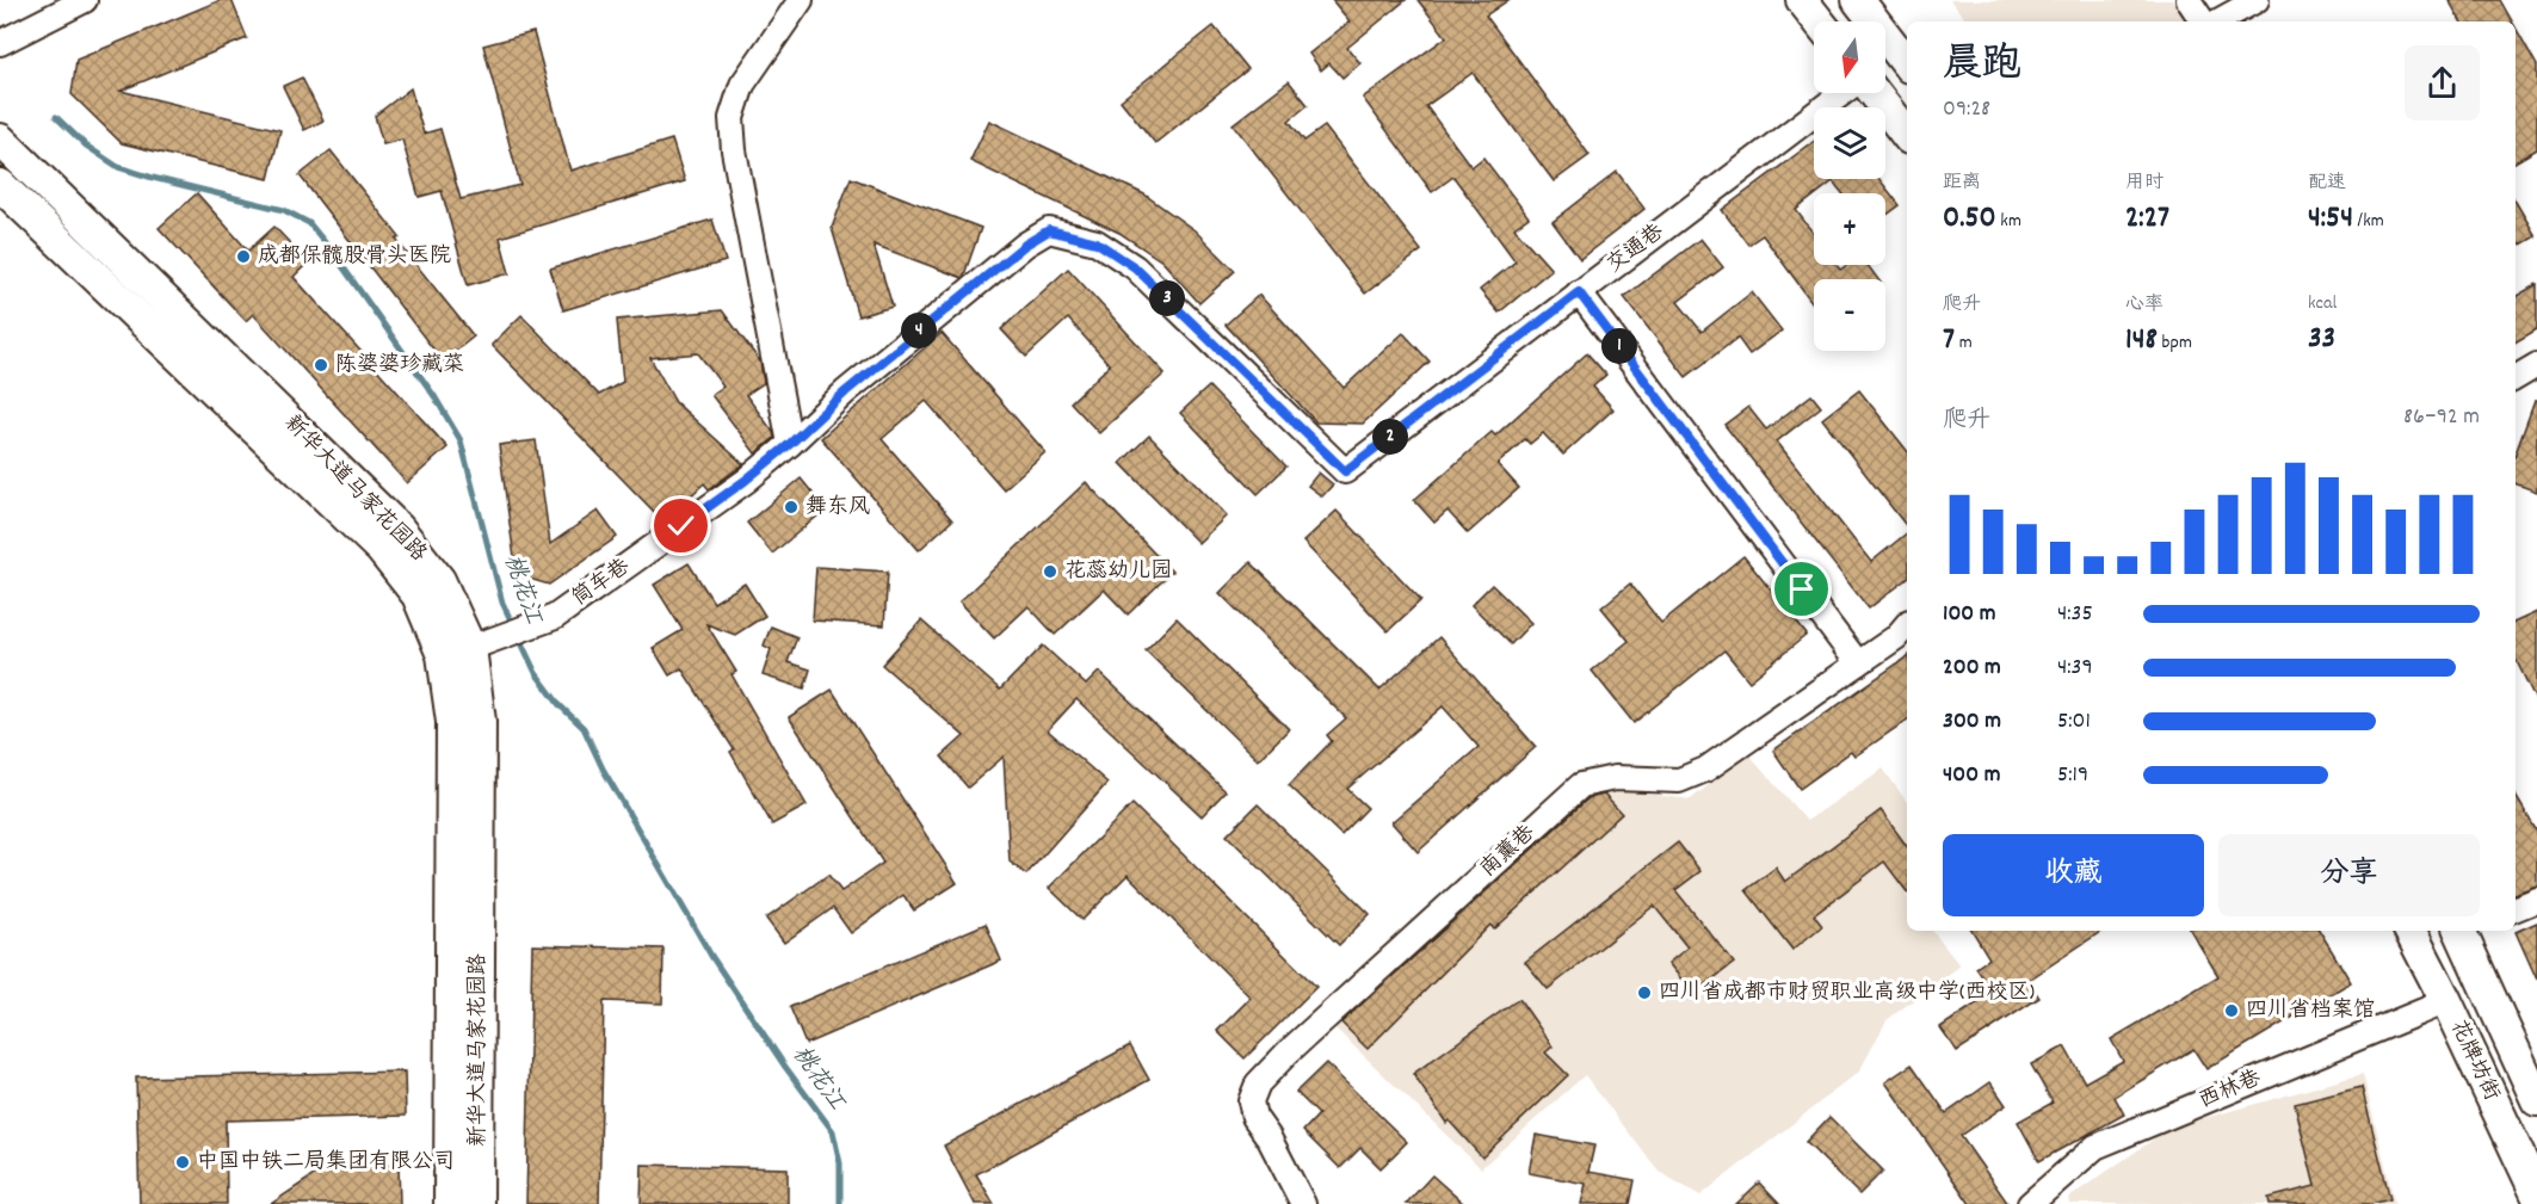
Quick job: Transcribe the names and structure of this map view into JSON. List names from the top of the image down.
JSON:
{
  "streets": {
    "main road": ["新华大道马家花园路", "花牌坊街"],
    "street": [
      "交通巷",
      "筒车巷",
      "南薰巷",
      "西林巷"
    ]
  },
  "crossings": [
    ["交通巷", "筒车巷"],
    ["新华大道马家花园路", "筒车巷"],
    ["花牌坊街", "西林巷"]
  ],
  "water": ["桃花江"],
  "places": [
    "成都保髋股骨头医院",
    "陈婆婆珍藏菜",
    "舞东风",
    "花蕊幼儿园",
    "四川省成都市财贸职业高级中学(西校区)",
    "四川省档案馆",
    "中国中铁二局集团有限公司"
  ],
  "north": "bottom",
  "page": {
    "map_buttons": ["+", "−"],
    "heading": ["晨跑", "09:28"],
    "stats": [
      ["距离", "0.50 km"],
      ["用时", "2:27"],
      ["配速", "4:54 /km"],
      ["爬升", "7 m"],
      ["心率", "148 bpm"],
      ["kcal", "33"]
    ],
    "pins": [
      "3",
      "4",
      "1",
      "2"
    ],
    "chart": ["爬升", "86–92 m"],
    "list": [
      {
        "name": "100 m",
        "note": "4:35"
      },
      {
        "name": "200 m",
        "note": "4:39"
      },
      {
        "name": "300 m",
        "note": "5:01"
      },
      {
        "name": "400 m",
        "note": "5:19"
      }
    ],
    "buttons": ["收藏", "分享"]
  }
}
